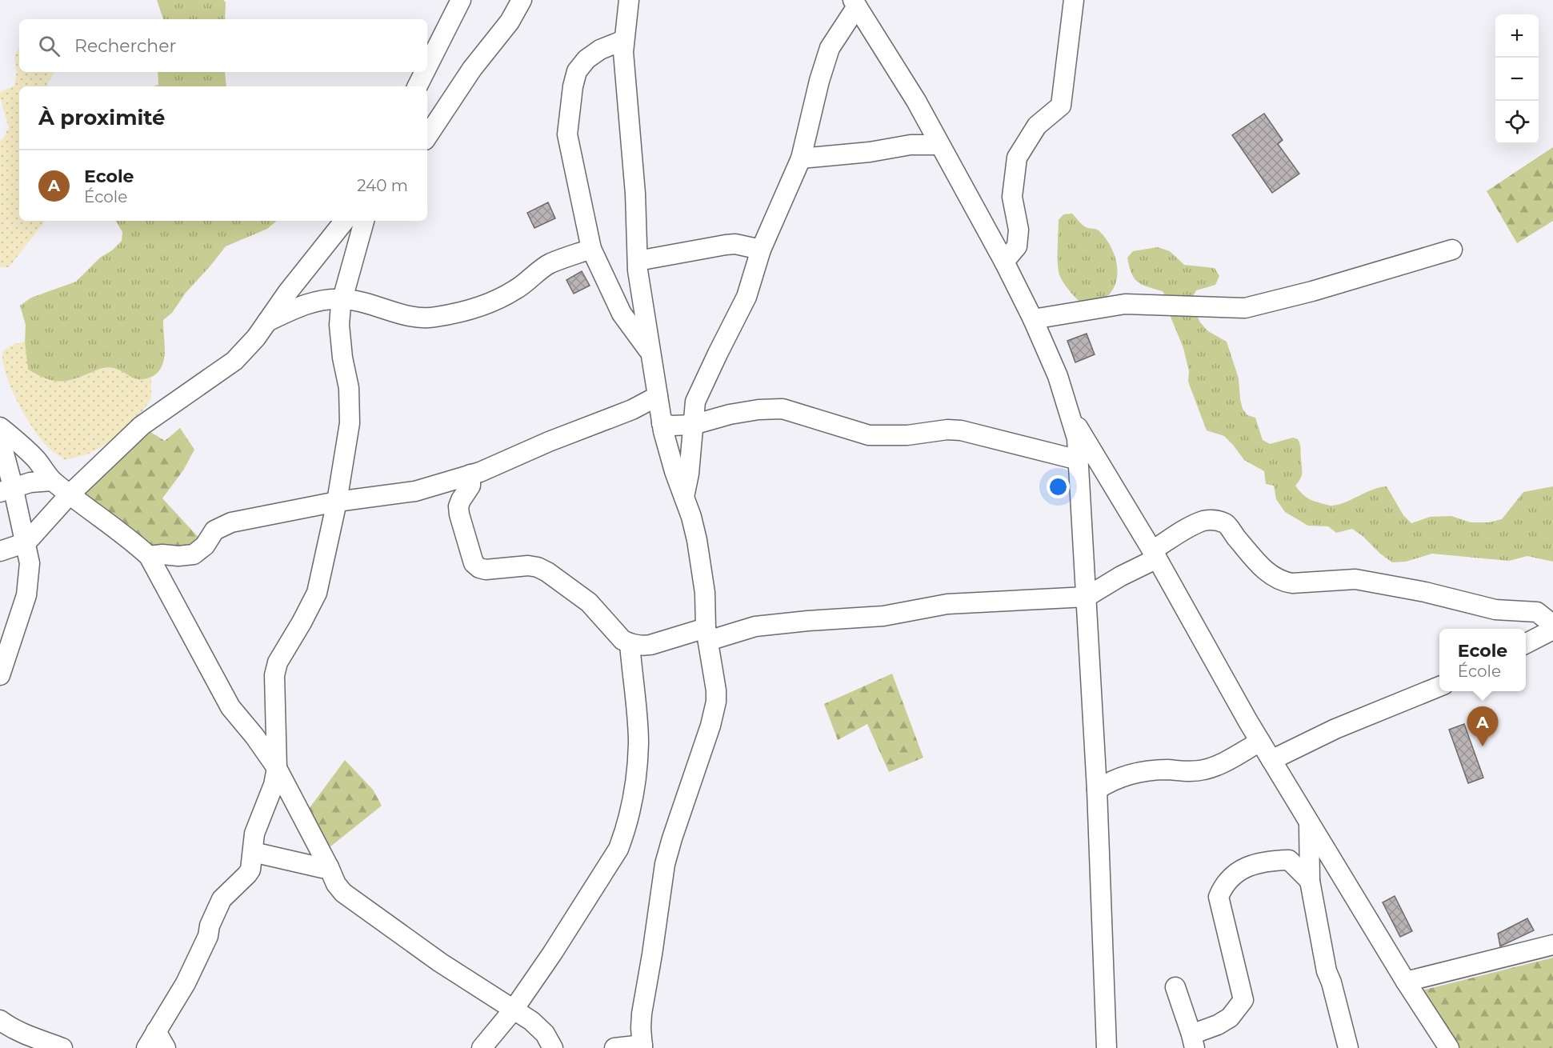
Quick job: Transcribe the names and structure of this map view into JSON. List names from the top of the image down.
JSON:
{
  "page": {
    "map_buttons": ["+", "−"],
    "search": "Rechercher",
    "heading": "À proximité",
    "list": [
      {
        "mark": "A",
        "name": "Ecole",
        "note": "École",
        "value": "240 m"
      }
    ],
    "popup": ["Ecole", "École"],
    "pins": "A"
  }
}
